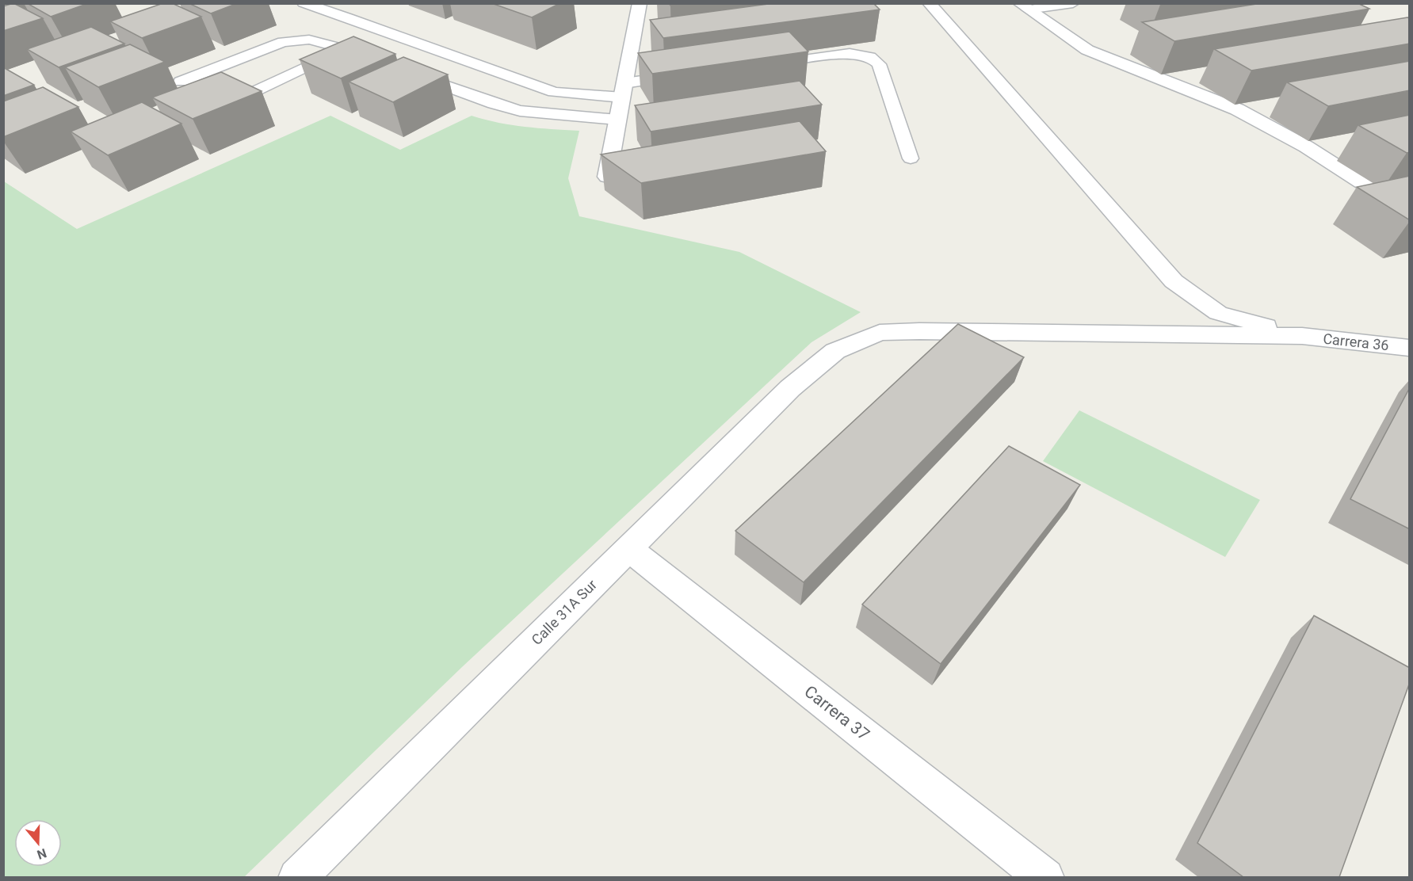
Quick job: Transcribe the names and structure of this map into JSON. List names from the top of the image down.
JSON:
{
  "streets": {
    "street": ["Carrera 36", "Calle 31A Sur", "Carrera 37"]
  },
  "crossings": [
    ["Carrera 36", "Calle 31A Sur"],
    ["Calle 31A Sur", "Carrera 37"]
  ],
  "north": "bottom"
}
